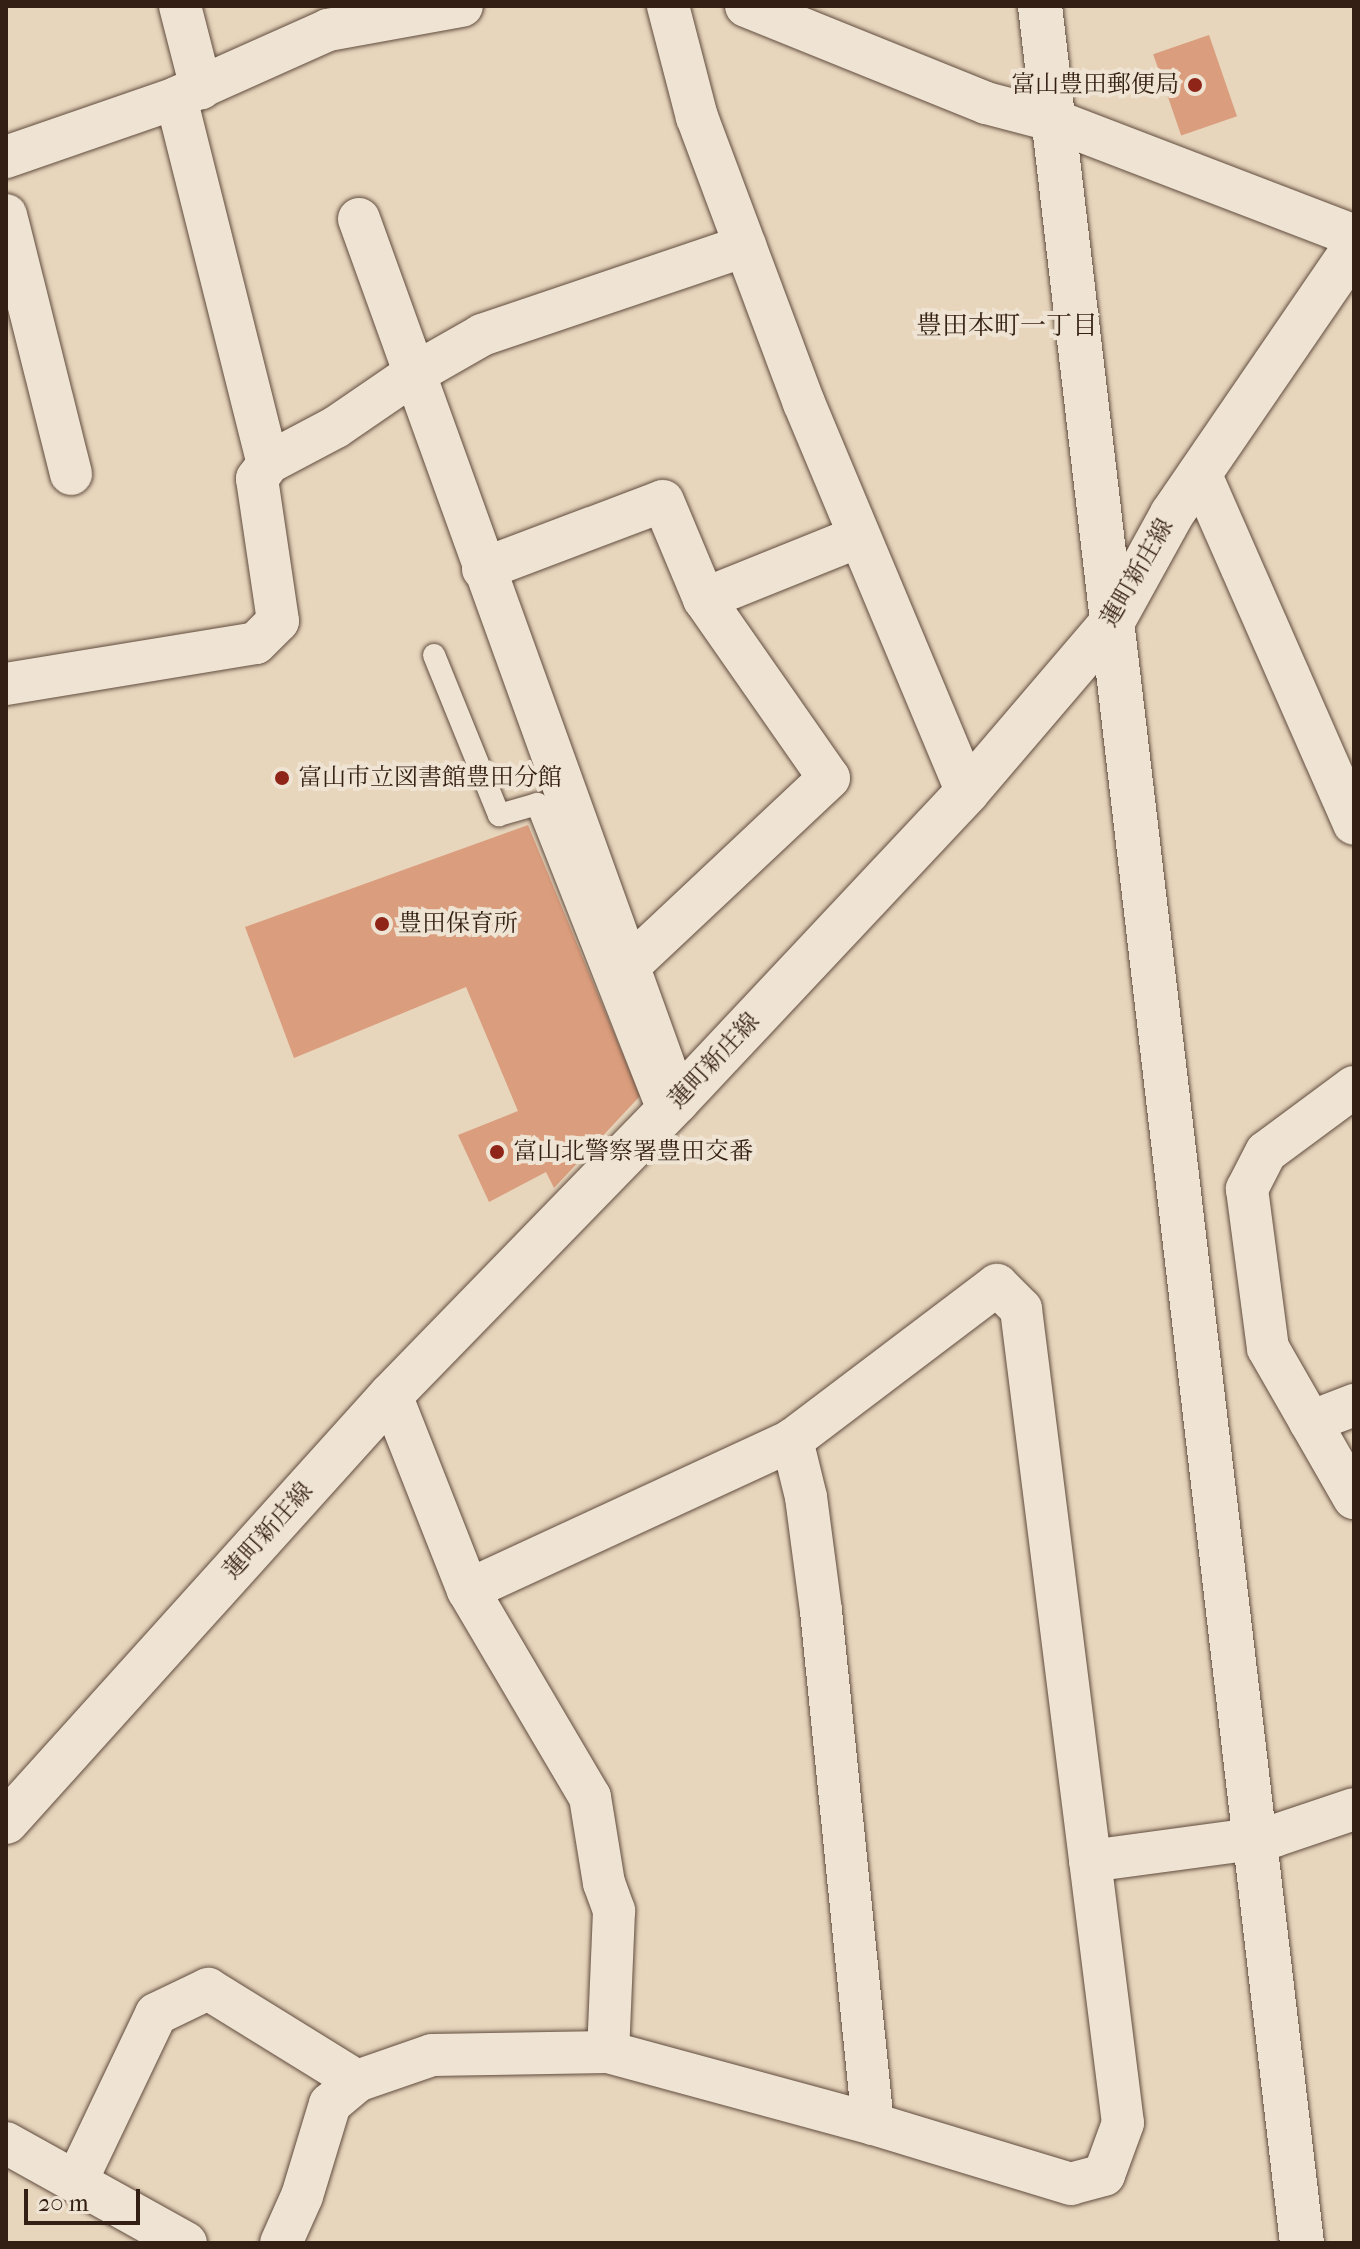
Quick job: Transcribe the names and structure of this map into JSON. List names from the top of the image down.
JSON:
{
  "streets": {
    "street": ["蓮町新庄線"]
  },
  "districts": ["豊田本町一丁目"],
  "places": [
    "富山豊田郵便局",
    "富山市立図書館豊田分館",
    "豊田保育所",
    "富山北警察署豊田交番"
  ],
  "scale_bar": "20 m"
}
